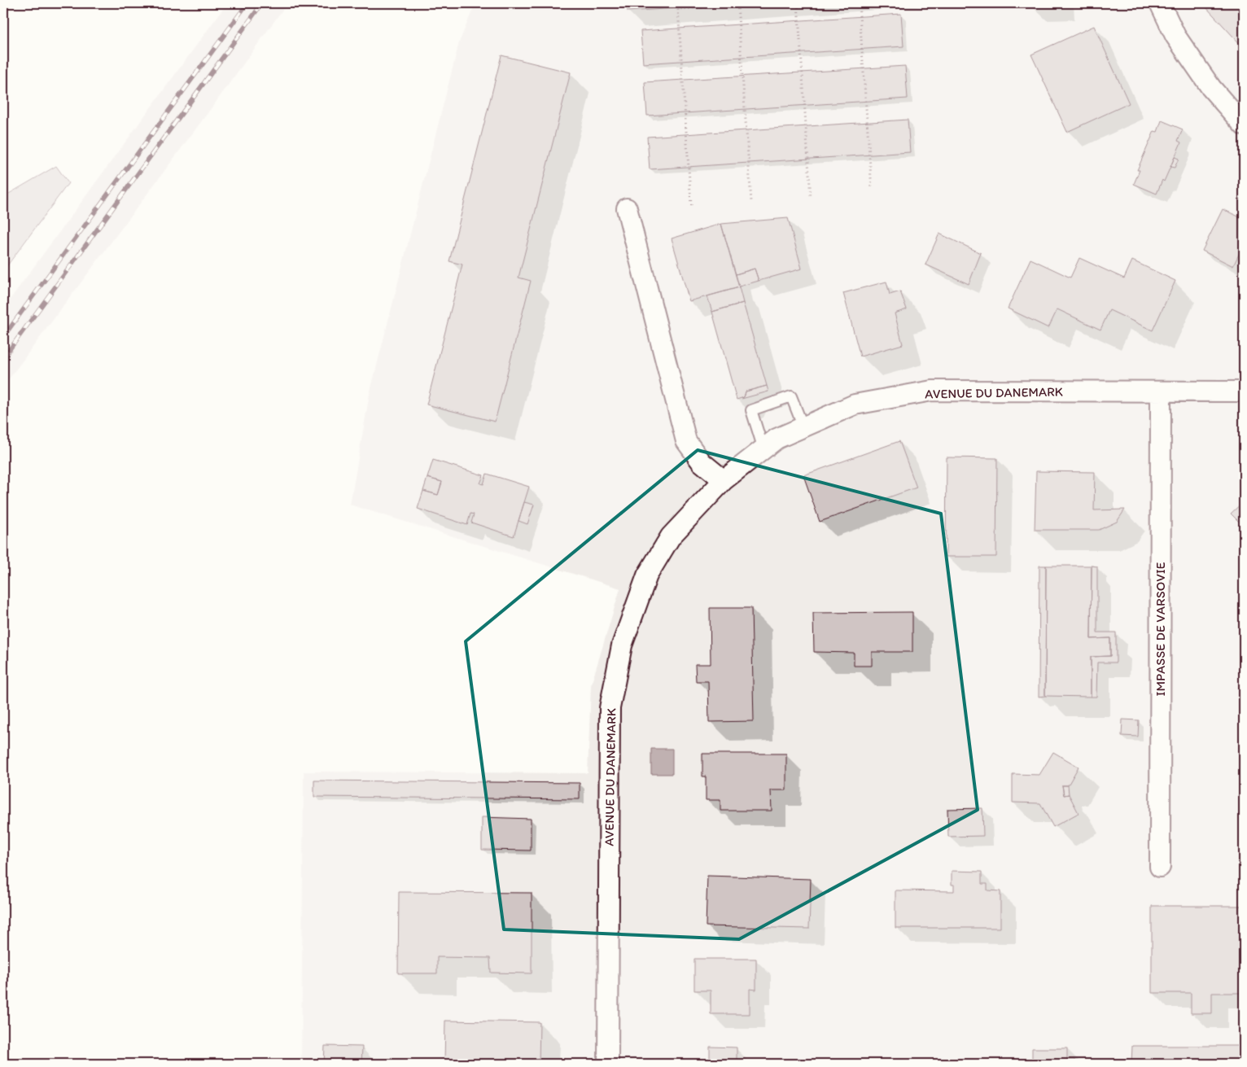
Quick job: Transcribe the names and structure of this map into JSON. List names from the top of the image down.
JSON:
{
  "streets": {
    "street": ["AVENUE DU DANEMARK", "IMPASSE DE VARSOVIE"]
  },
  "crossings": [
    ["AVENUE DU DANEMARK", "IMPASSE DE VARSOVIE"]
  ]
}
